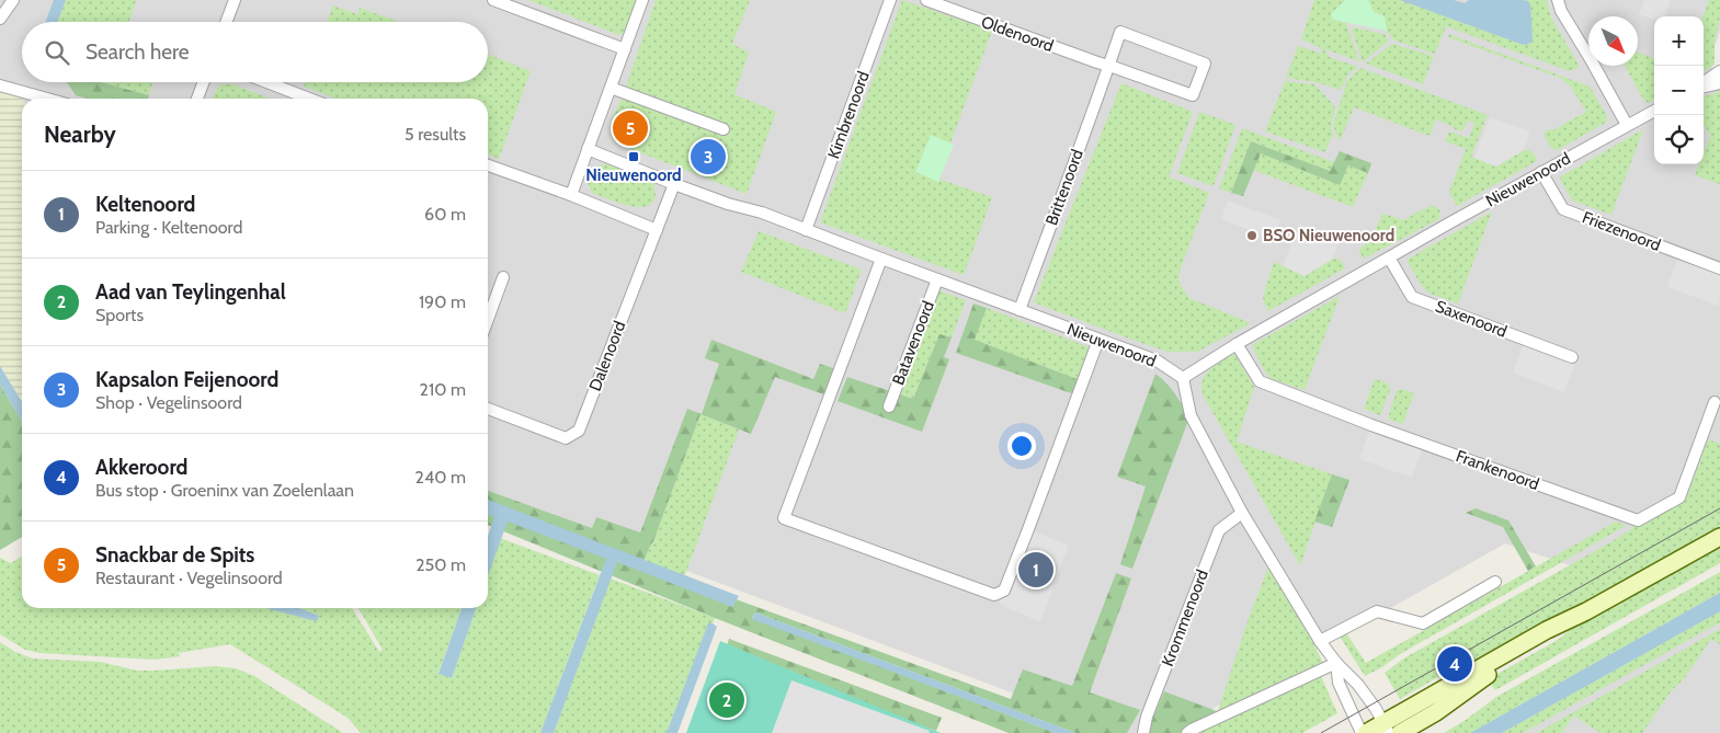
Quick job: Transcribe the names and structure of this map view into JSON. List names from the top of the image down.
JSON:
{
  "streets": {
    "street": [
      "Oldenoord",
      "Kimbrenoord",
      "Nieuwenoord",
      "Brittenoord",
      "Friezenoord",
      "Saxenoord",
      "Batavenoord",
      "Dalenoord",
      "Frankenoord",
      "Krommenoord"
    ]
  },
  "crossings": [
    ["Oldenoord", "Brittenoord"],
    ["Kimbrenoord", "Nieuwenoord"],
    ["Nieuwenoord", "Brittenoord"],
    ["Nieuwenoord", "Friezenoord"],
    ["Nieuwenoord", "Saxenoord"],
    ["Nieuwenoord", "Batavenoord"],
    ["Nieuwenoord", "Dalenoord"],
    ["Nieuwenoord", "Frankenoord"]
  ],
  "places": {
    "transit": ["Nieuwenoord"],
    "other": ["BSO Nieuwenoord"]
  },
  "north": "bottom right",
  "page": {
    "map_buttons": ["+", "−"],
    "search": "Search here",
    "heading": ["Nearby", "5 results"],
    "pins": [
      "5",
      "3",
      "1",
      "4",
      "2"
    ],
    "list": [
      {
        "mark": "1",
        "name": "Keltenoord",
        "note": "Parking · Keltenoord",
        "value": "60 m"
      },
      {
        "mark": "2",
        "name": "Aad van Teylingenhal",
        "note": "Sports",
        "value": "190 m"
      },
      {
        "mark": "3",
        "name": "Kapsalon Feijenoord",
        "note": "Shop · Vegelinsoord",
        "value": "210 m"
      },
      {
        "mark": "4",
        "name": "Akkeroord",
        "note": "Bus stop · Groeninx van Zoelenlaan",
        "value": "240 m"
      },
      {
        "mark": "5",
        "name": "Snackbar de Spits",
        "note": "Restaurant · Vegelinsoord",
        "value": "250 m"
      }
    ]
  }
}
